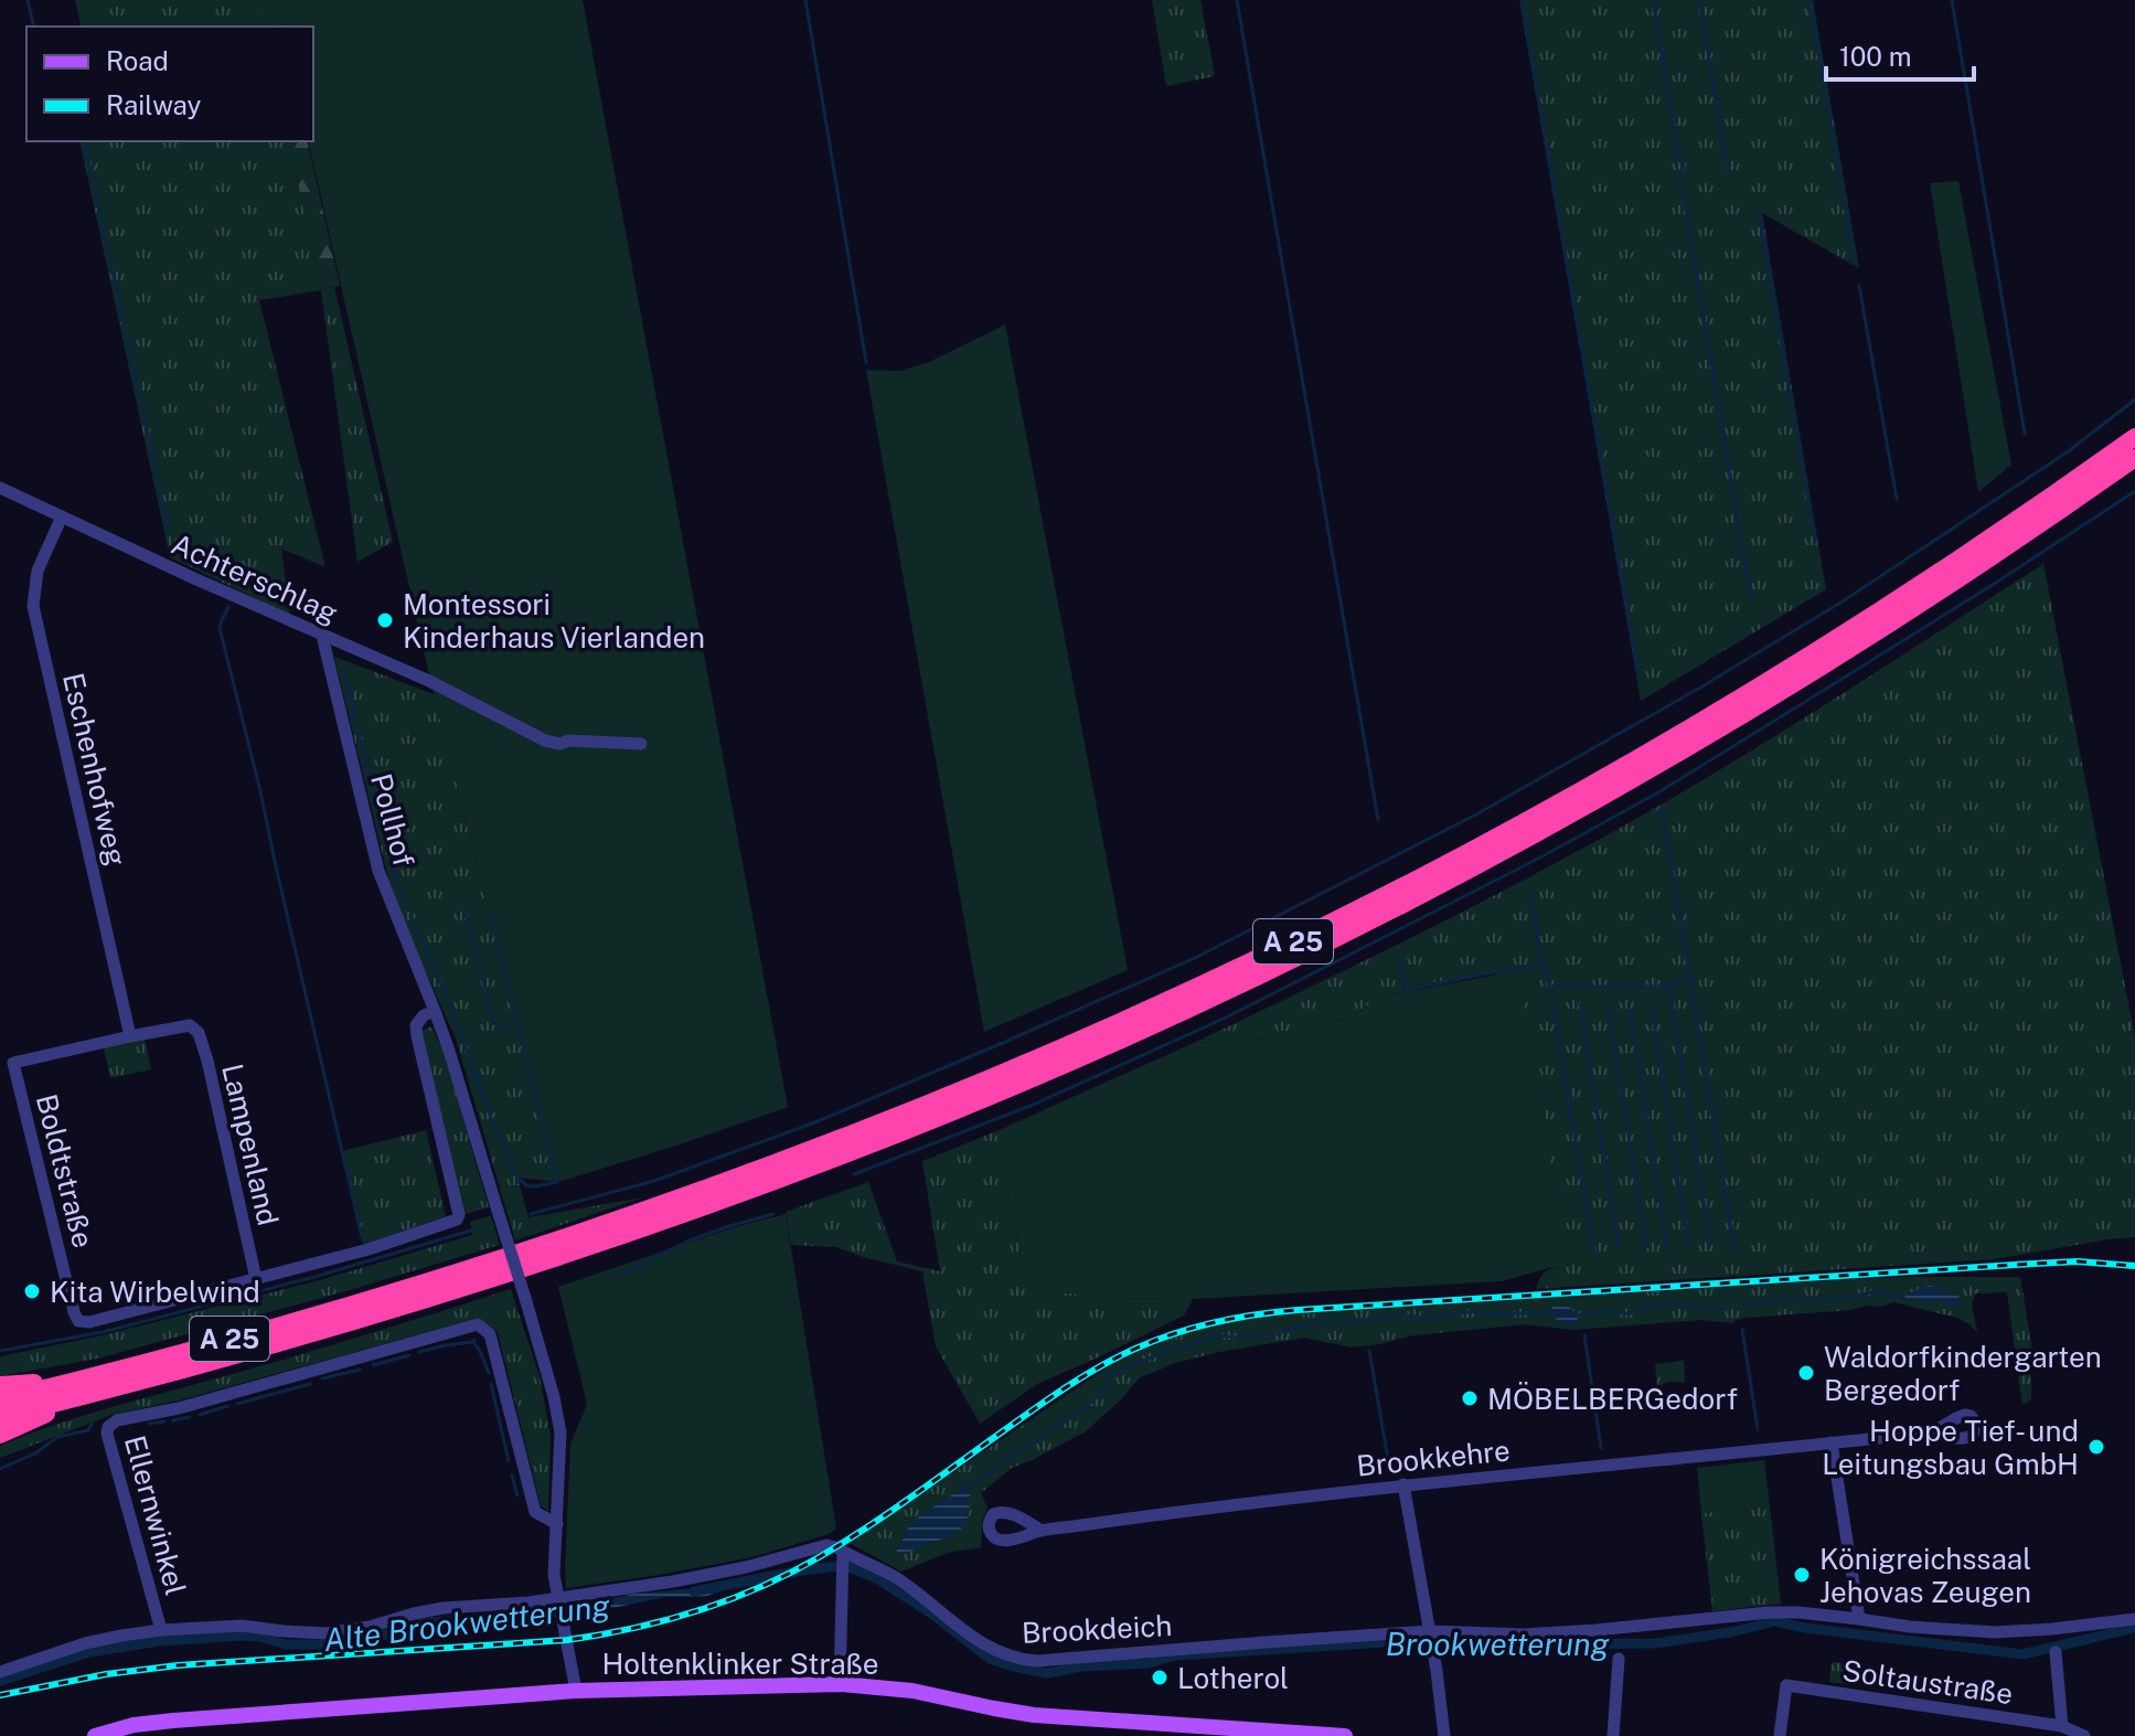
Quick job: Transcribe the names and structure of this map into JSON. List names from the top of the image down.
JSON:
{
  "streets": {
    "highway": ["A 25"],
    "main road": ["Holtenklinker Straße"],
    "street": [
      "Achterschlag",
      "Eschenhofweg",
      "Pollhof",
      "Lampenland",
      "Boldtstraße",
      "Brookkehre",
      "Ellernwinkel",
      "Brookdeich",
      "Soltaustraße"
    ]
  },
  "crossings": [
    ["Achterschlag", "Eschenhofweg"],
    ["Achterschlag", "Pollhof"],
    ["Eschenhofweg", "Lampenland"],
    ["Eschenhofweg", "Boldtstraße"],
    ["Pollhof", "Boldtstraße"],
    ["Pollhof", "Ellernwinkel"],
    ["Lampenland", "Boldtstraße"],
    ["Ellernwinkel", "Brookdeich"]
  ],
  "water": ["Alte Brookwetterung", "Brookwetterung"],
  "places": [
    "Montessori Kinderhaus Vierlanden",
    "Kita Wirbelwind",
    "Waldorfkindergarten Bergedorf",
    "MÖBELBERGedorf",
    "Hoppe Tief- und Leitungsbau GmbH",
    "Königreichssaal Jehovas Zeugen",
    "Lotherol"
  ],
  "legend": ["Road", "Railway"],
  "scale_bar": "100 m"
}
